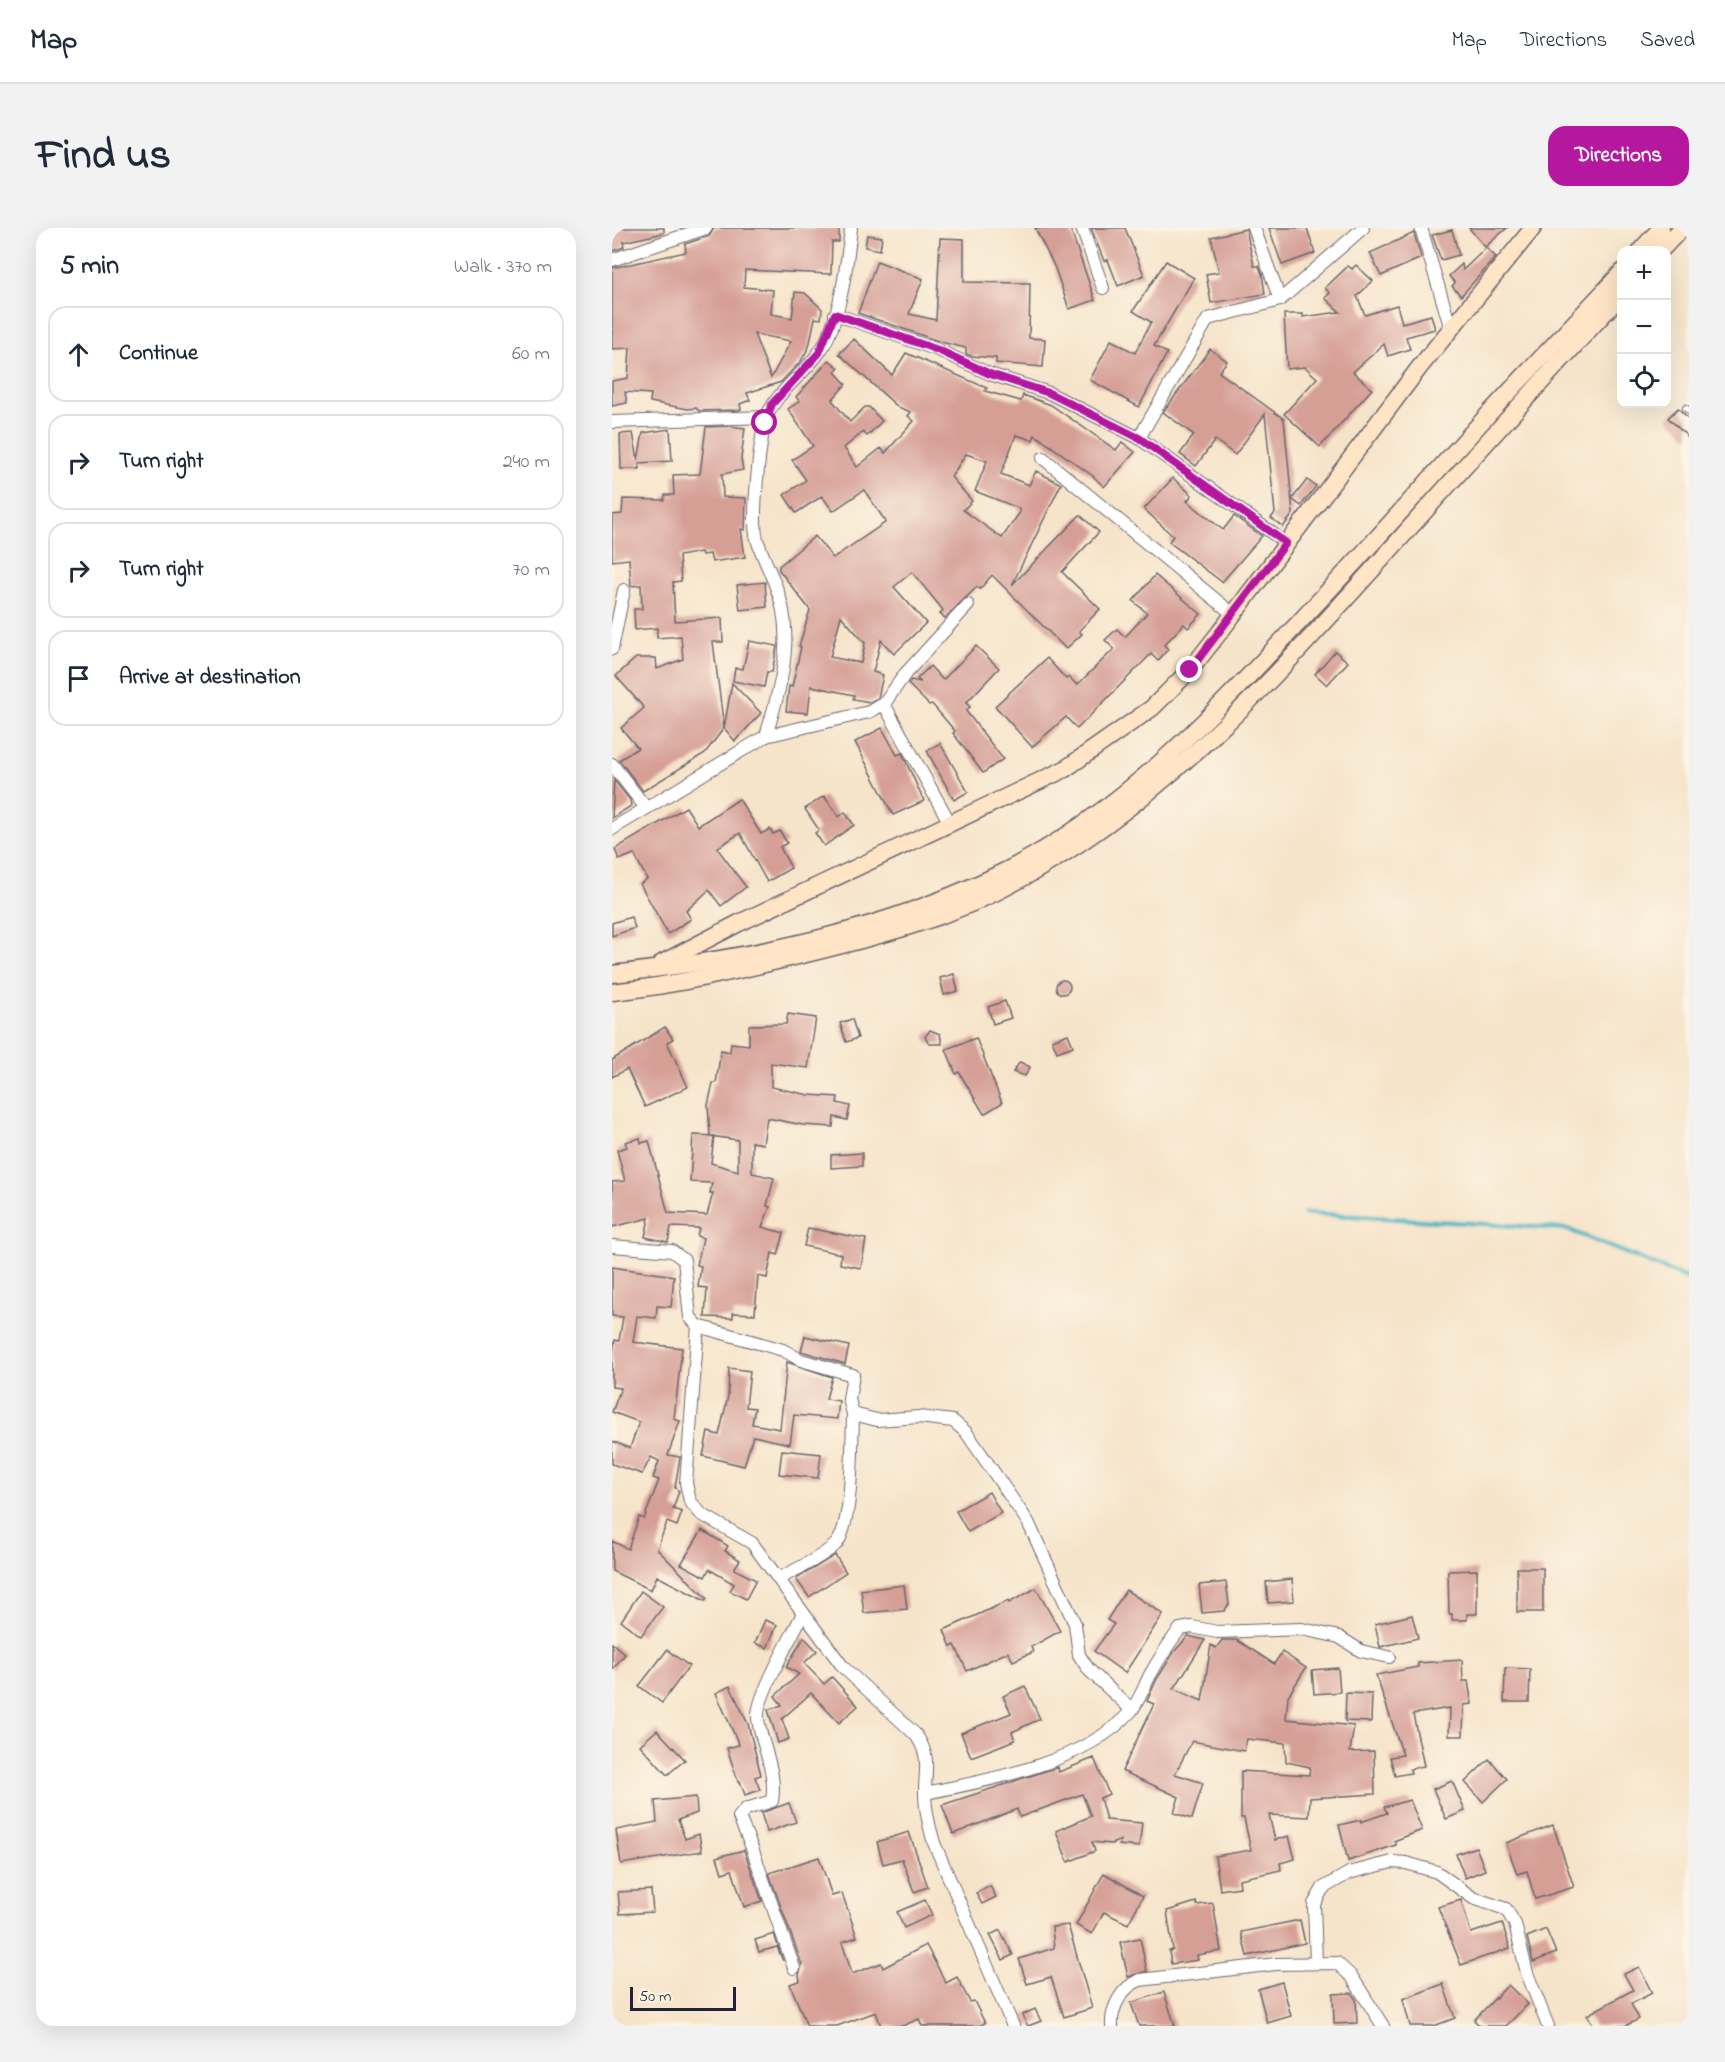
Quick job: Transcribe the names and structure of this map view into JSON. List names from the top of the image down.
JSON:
{
  "scale_bar": "50 m",
  "page": {
    "header": "Map",
    "nav": ["Map", "Directions", "Saved"],
    "title": "Find us",
    "buttons": "Directions",
    "heading": ["5 min", "Walk · 370 m"],
    "map_buttons": ["+", "−"],
    "list": [
      ["Continue", "60 m"],
      ["Turn right", "240 m"],
      ["Turn right", "70 m"],
      "Arrive at destination"
    ],
    "scale": "50 m"
  }
}
